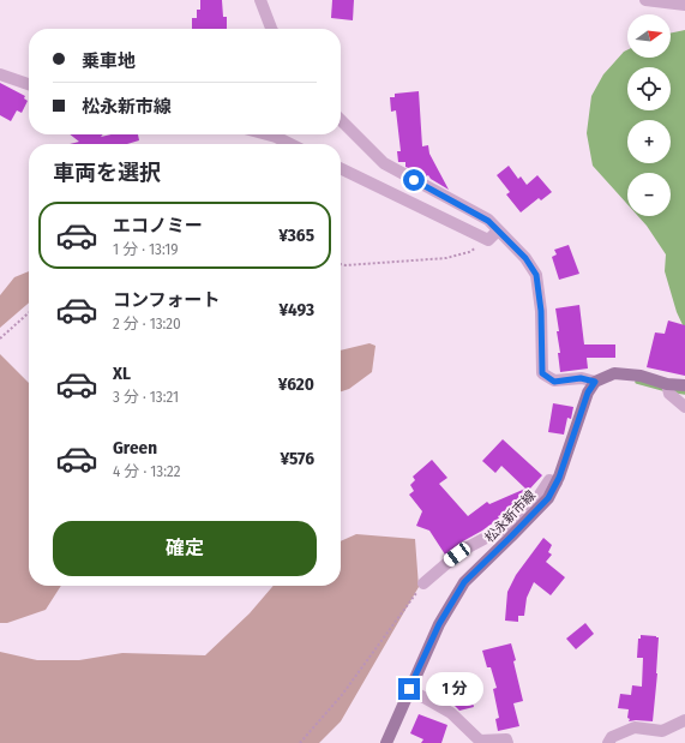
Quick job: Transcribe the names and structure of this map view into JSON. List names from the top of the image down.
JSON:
{
  "streets": {
    "main road": ["松永新市線"]
  },
  "north": "right",
  "page": {
    "map_buttons": ["+", "−"],
    "banner": ["乗車地", "松永新市線"],
    "heading": "車両を選択",
    "list": [
      {
        "name": "エコノミー",
        "note": "1 分 · 13:19",
        "value": "¥365"
      },
      {
        "name": "コンフォート",
        "note": "2 分 · 13:20",
        "value": "¥493"
      },
      {
        "name": "XL",
        "note": "3 分 · 13:21",
        "value": "¥620"
      },
      {
        "name": "Green",
        "note": "4 分 · 13:22",
        "value": "¥576"
      }
    ],
    "buttons": "確定",
    "bubble": "1 分"
  }
}
